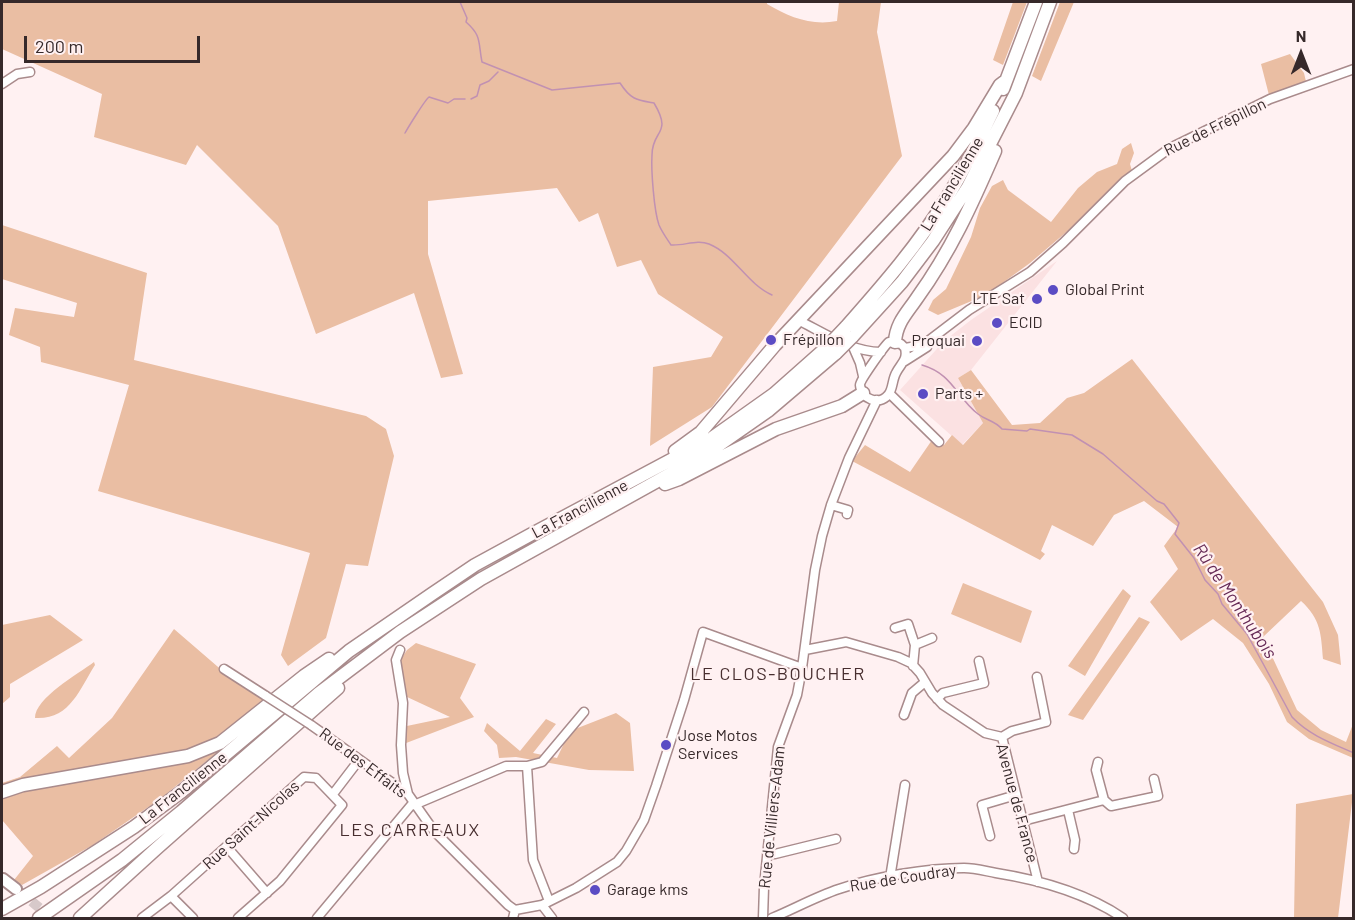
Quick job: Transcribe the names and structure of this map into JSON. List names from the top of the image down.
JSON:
{
  "streets": {
    "highway": ["La Francilienne"],
    "street": [
      "Rue de Frépillon",
      "Rue des Effaits",
      "Avenue de France",
      "Rue de Villiers-Adam",
      "Rue Saint-Nicolas",
      "Rue de Coudray"
    ]
  },
  "crossings": [
    ["Avenue de France", "Rue de Villiers-Adam"],
    ["Avenue de France", "Rue de Coudray"]
  ],
  "districts": ["LE CLOS-BOUCHER", "LES CARREAUX"],
  "water": ["Rû de Monthubois"],
  "places": [
    "Global Print",
    "LTE Sat",
    "ECID",
    "Frépillon",
    "Proquai",
    "Parts +",
    "Jose Motos Services",
    "Garage kms"
  ],
  "scale_bar": "200 m",
  "north": "top"
}
